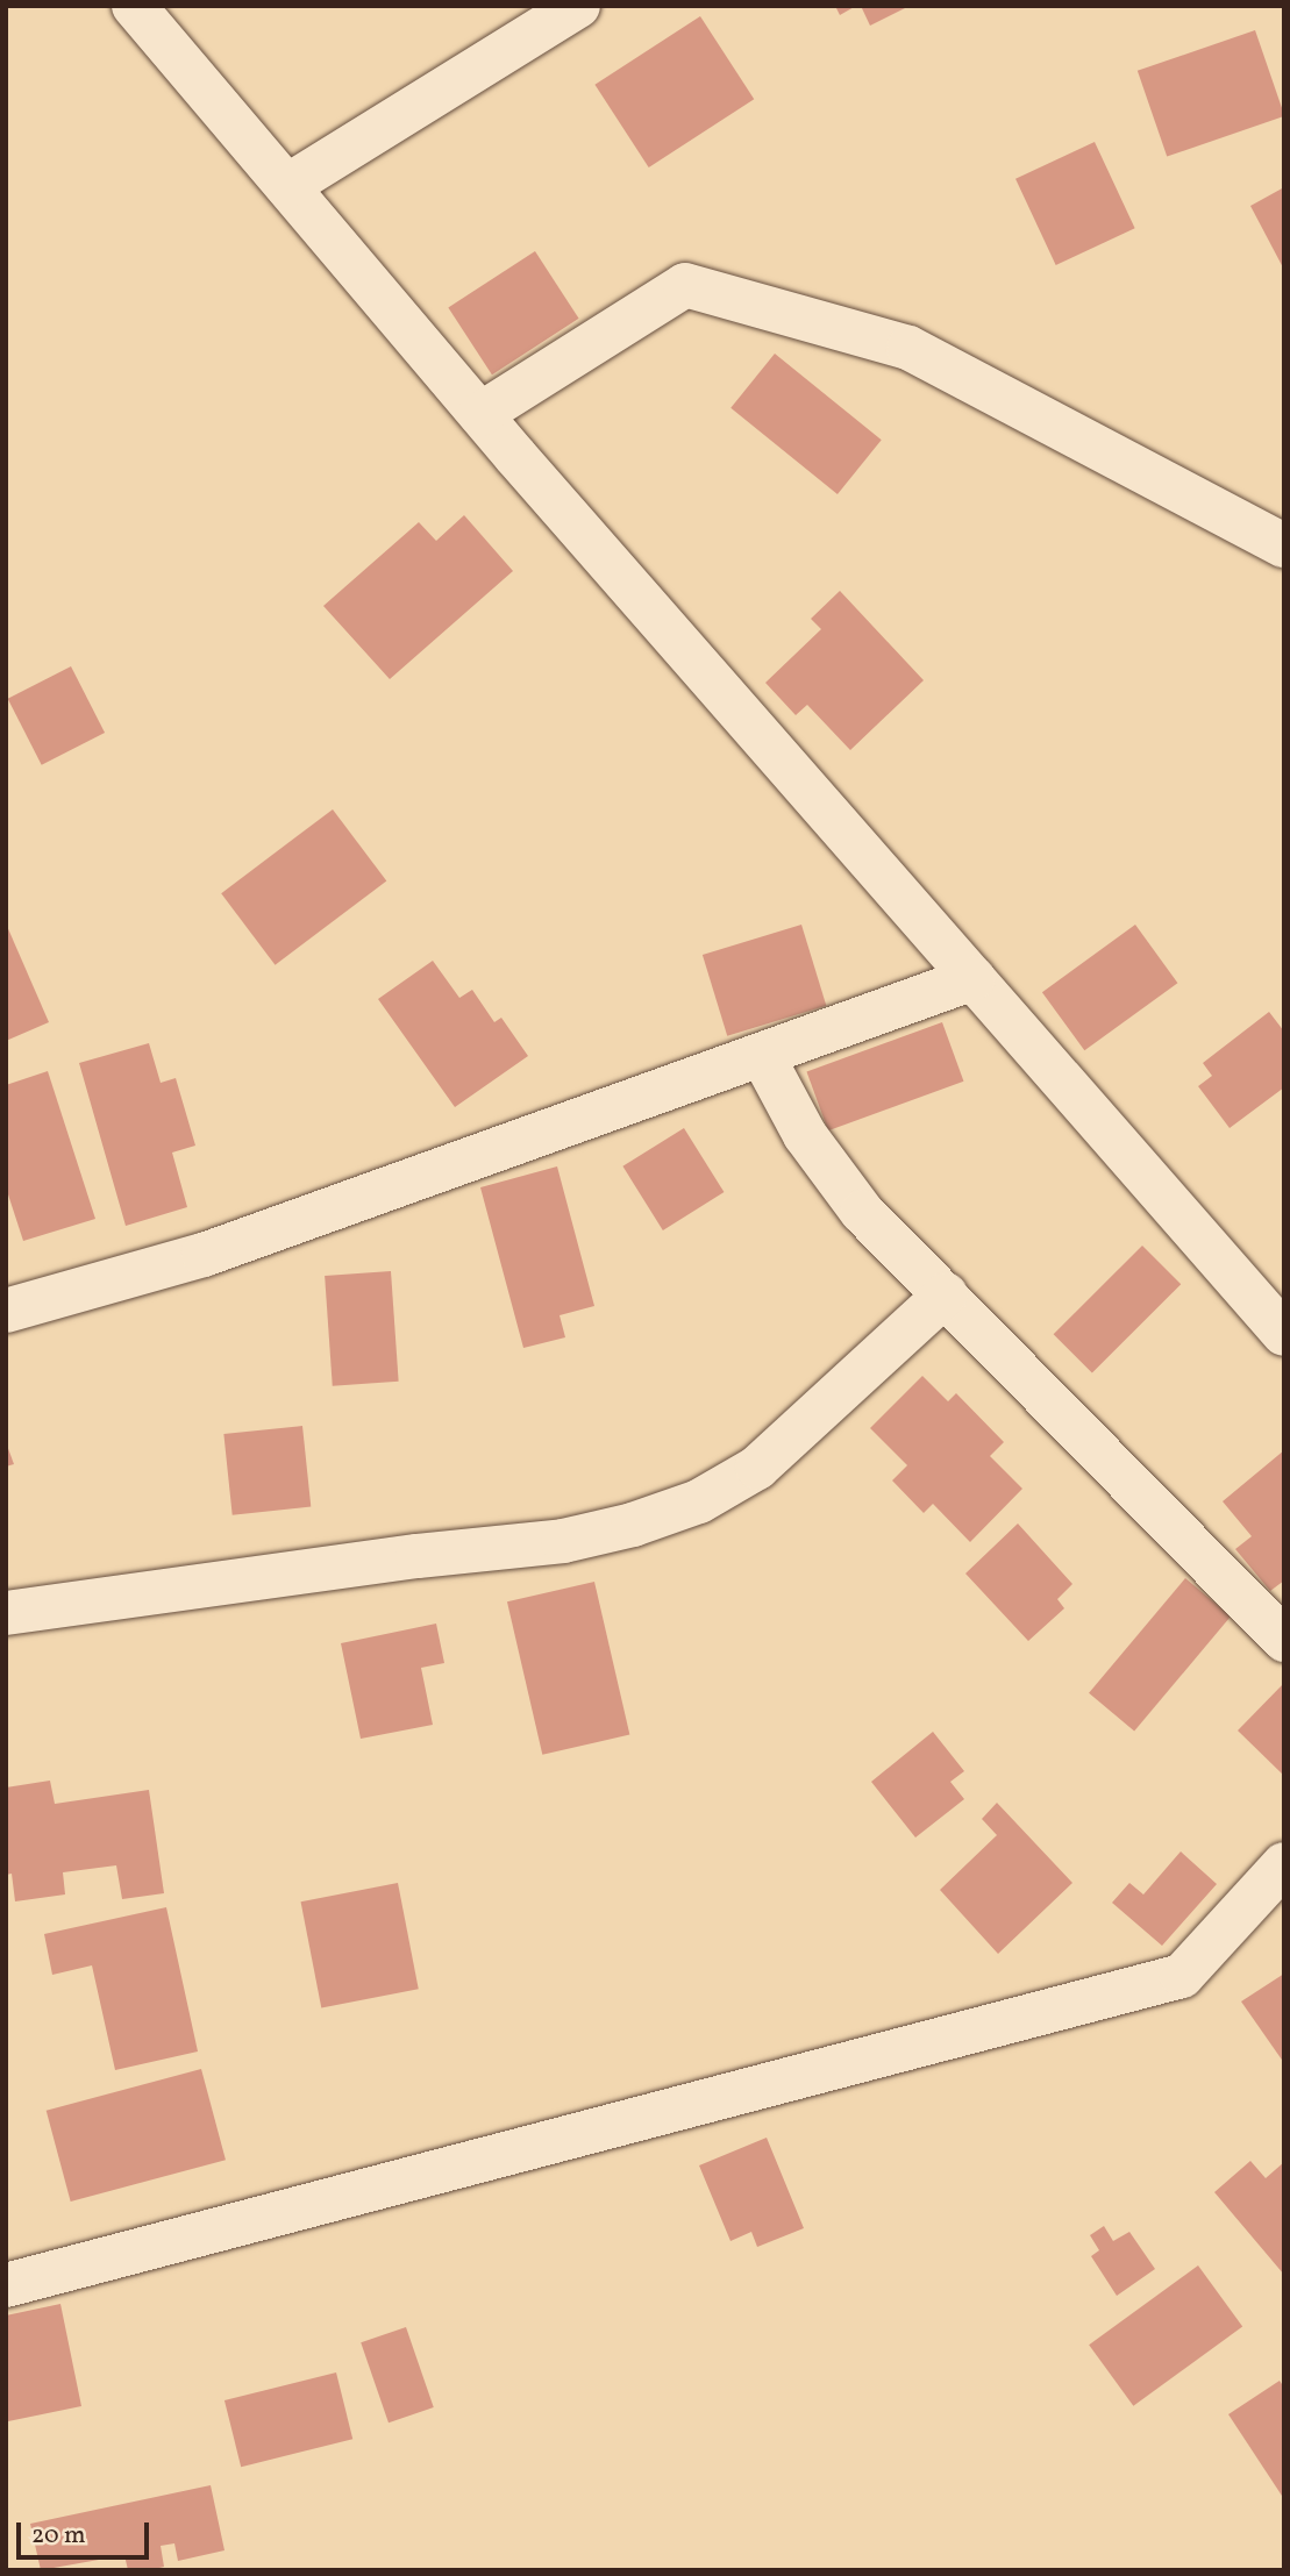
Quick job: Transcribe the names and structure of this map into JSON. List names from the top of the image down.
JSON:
{
  "scale_bar": "20 m"
}
